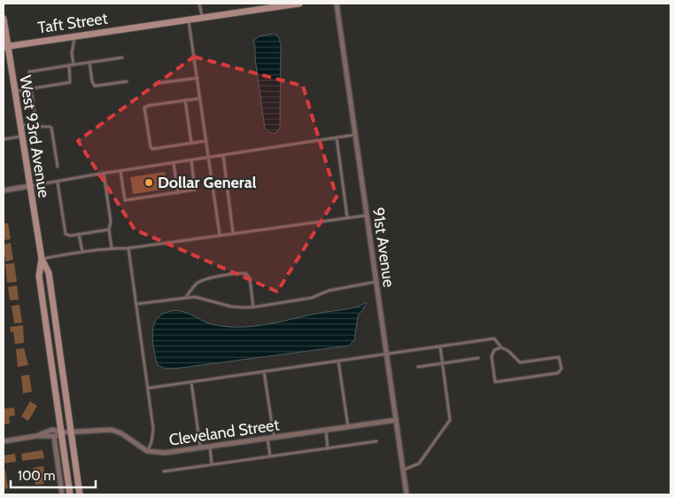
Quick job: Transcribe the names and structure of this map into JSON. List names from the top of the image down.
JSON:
{
  "streets": {
    "street": [
      "Taft Street",
      "West 93rd Avenue",
      "91st Avenue",
      "Cleveland Street"
    ]
  },
  "crossings": [
    ["Taft Street", "West 93rd Avenue"],
    ["West 93rd Avenue", "Cleveland Street"],
    ["91st Avenue", "Cleveland Street"]
  ],
  "places": ["Dollar General"],
  "scale_bar": "100 m"
}
